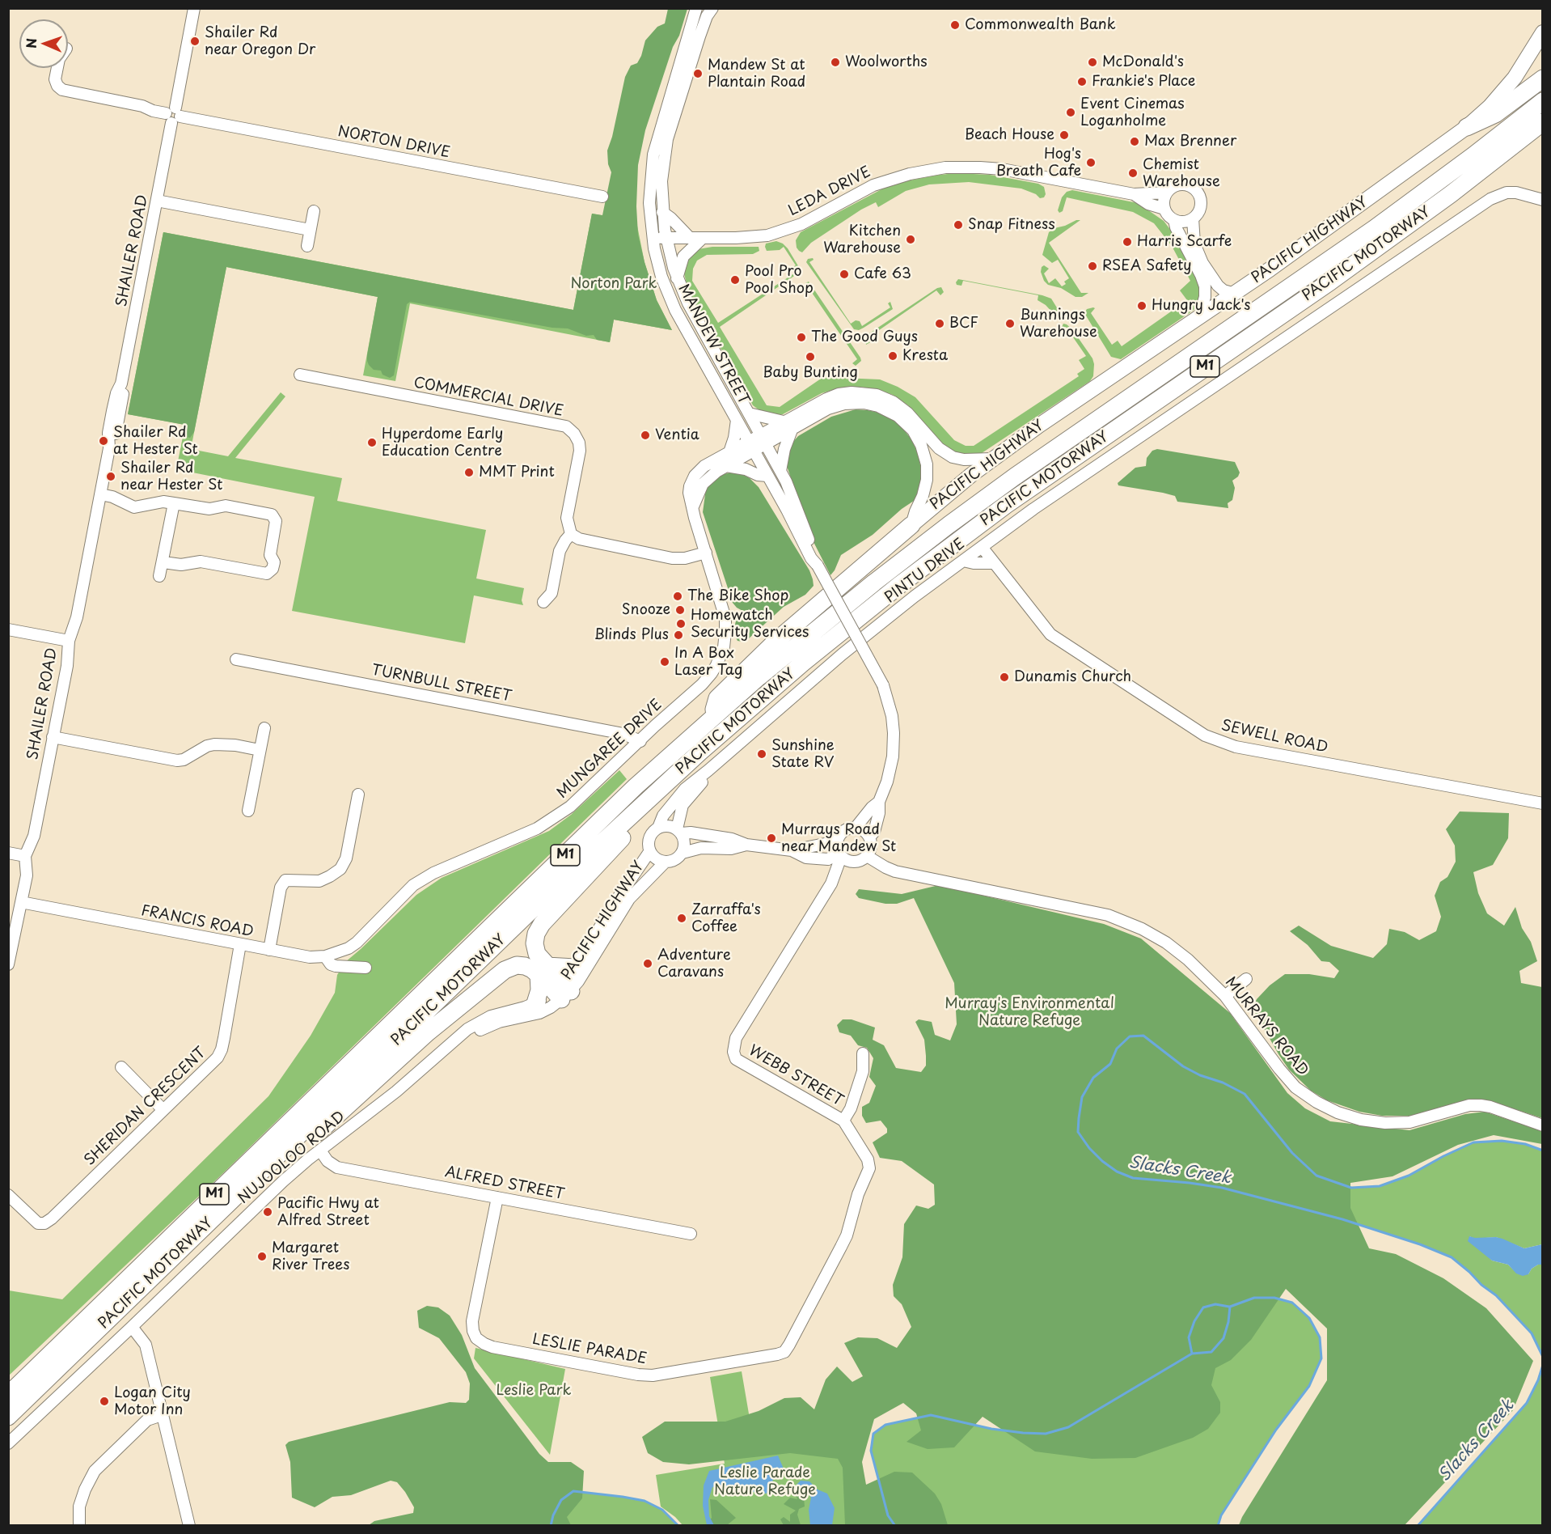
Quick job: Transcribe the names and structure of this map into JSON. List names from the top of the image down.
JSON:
{
  "streets": {
    "highway": ["PACIFIC MOTORWAY", "M1"],
    "main road": ["PACIFIC HIGHWAY"],
    "street": [
      "NORTON DRIVE",
      "LEDA DRIVE",
      "SHAILER ROAD",
      "MANDEW STREET",
      "COMMERCIAL DRIVE",
      "PINTU DRIVE",
      "TURNBULL STREET",
      "SEWELL ROAD",
      "MUNGAREE DRIVE",
      "FRANCIS ROAD",
      "MURRAYS ROAD",
      "WEBB STREET",
      "SHERIDAN CRESCENT",
      "NUJOOLOO ROAD",
      "ALFRED STREET",
      "LESLIE PARADE"
    ]
  },
  "crossings": [
    ["NORTON DRIVE", "SHAILER ROAD"],
    ["LEDA DRIVE", "MANDEW STREET"],
    ["PACIFIC HIGHWAY", "PINTU DRIVE"],
    ["PACIFIC HIGHWAY", "MUNGAREE DRIVE"],
    ["PACIFIC HIGHWAY", "NUJOOLOO ROAD"],
    ["SHAILER ROAD", "FRANCIS ROAD"],
    ["MANDEW STREET", "MUNGAREE DRIVE"],
    ["MANDEW STREET", "MURRAYS ROAD"],
    ["MANDEW STREET", "WEBB STREET"],
    ["PINTU DRIVE", "SEWELL ROAD"],
    ["TURNBULL STREET", "MUNGAREE DRIVE"],
    ["MUNGAREE DRIVE", "FRANCIS ROAD"],
    ["FRANCIS ROAD", "SHERIDAN CRESCENT"],
    ["MURRAYS ROAD", "WEBB STREET"],
    ["WEBB STREET", "LESLIE PARADE"],
    ["NUJOOLOO ROAD", "ALFRED STREET"],
    ["ALFRED STREET", "LESLIE PARADE"]
  ],
  "water": ["Slacks Creek"],
  "parks": [
    "Norton Park",
    "Murray's Environmental Nature Refuge",
    "Leslie Park",
    "Leslie Parade Nature Refuge"
  ],
  "places": [
    "Commonwealth Bank",
    "Shailer Rd near Oregon Dr",
    "Woolworths",
    "McDonald's",
    "Mandew St at Plantain Road",
    "Frankie's Place",
    "Event Cinemas Loganholme",
    "Beach House",
    "Max Brenner",
    "Hog's Breath Cafe",
    "Chemist Warehouse",
    "Snap Fitness",
    "Kitchen Warehouse",
    "Harris Scarfe",
    "RSEA Safety",
    "Cafe 63",
    "Pool Pro Pool Shop",
    "Hungry Jack's",
    "BCF",
    "Bunnings Warehouse",
    "The Good Guys",
    "Kresta",
    "Baby Bunting",
    "Ventia",
    "Shailer Rd at Hester St",
    "Hyperdome Early Education Centre",
    "MMT Print",
    "Shailer Rd near Hester St",
    "The Bike Shop",
    "Snooze",
    "Homewatch Security Services",
    "Blinds Plus",
    "In A Box Laser Tag",
    "Dunamis Church",
    "Sunshine State RV",
    "Murrays Road near Mandew St",
    "Zarraffa's Coffee",
    "Adventure Caravans",
    "Pacific Hwy at Alfred Street",
    "Margaret River Trees",
    "Logan City Motor Inn"
  ],
  "north": "left"
}
